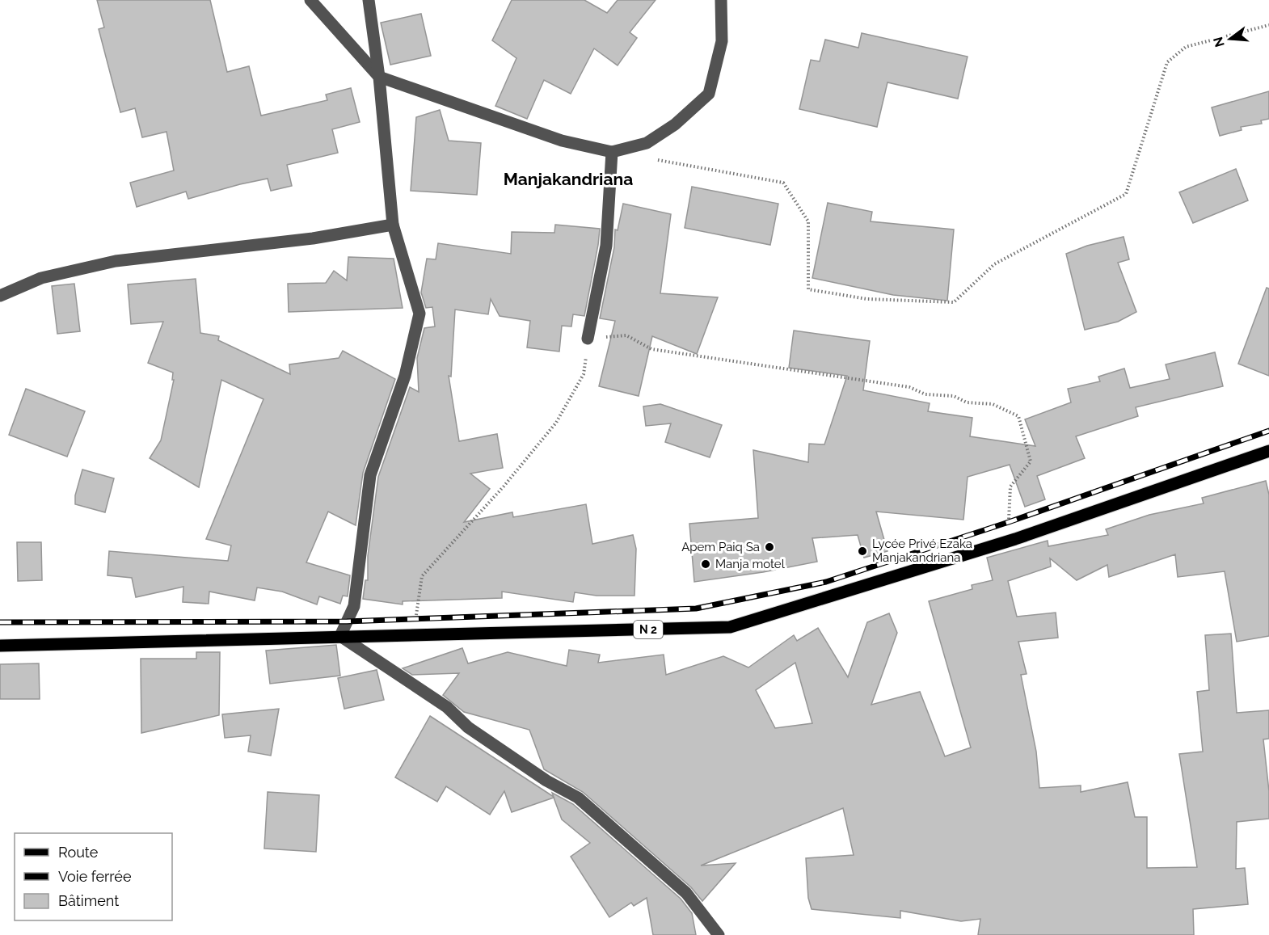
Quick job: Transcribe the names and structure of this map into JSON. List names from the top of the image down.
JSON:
{
  "streets": {
    "main road": ["N 2"]
  },
  "districts": ["Manjakandriana"],
  "places": ["Apem Paiq Sa", "Lycée Privé Ezaka Manjakandriana", "Manja motel"],
  "legend": ["Route", "Voie ferrée", "Bâtiment"],
  "north": "left"
}
